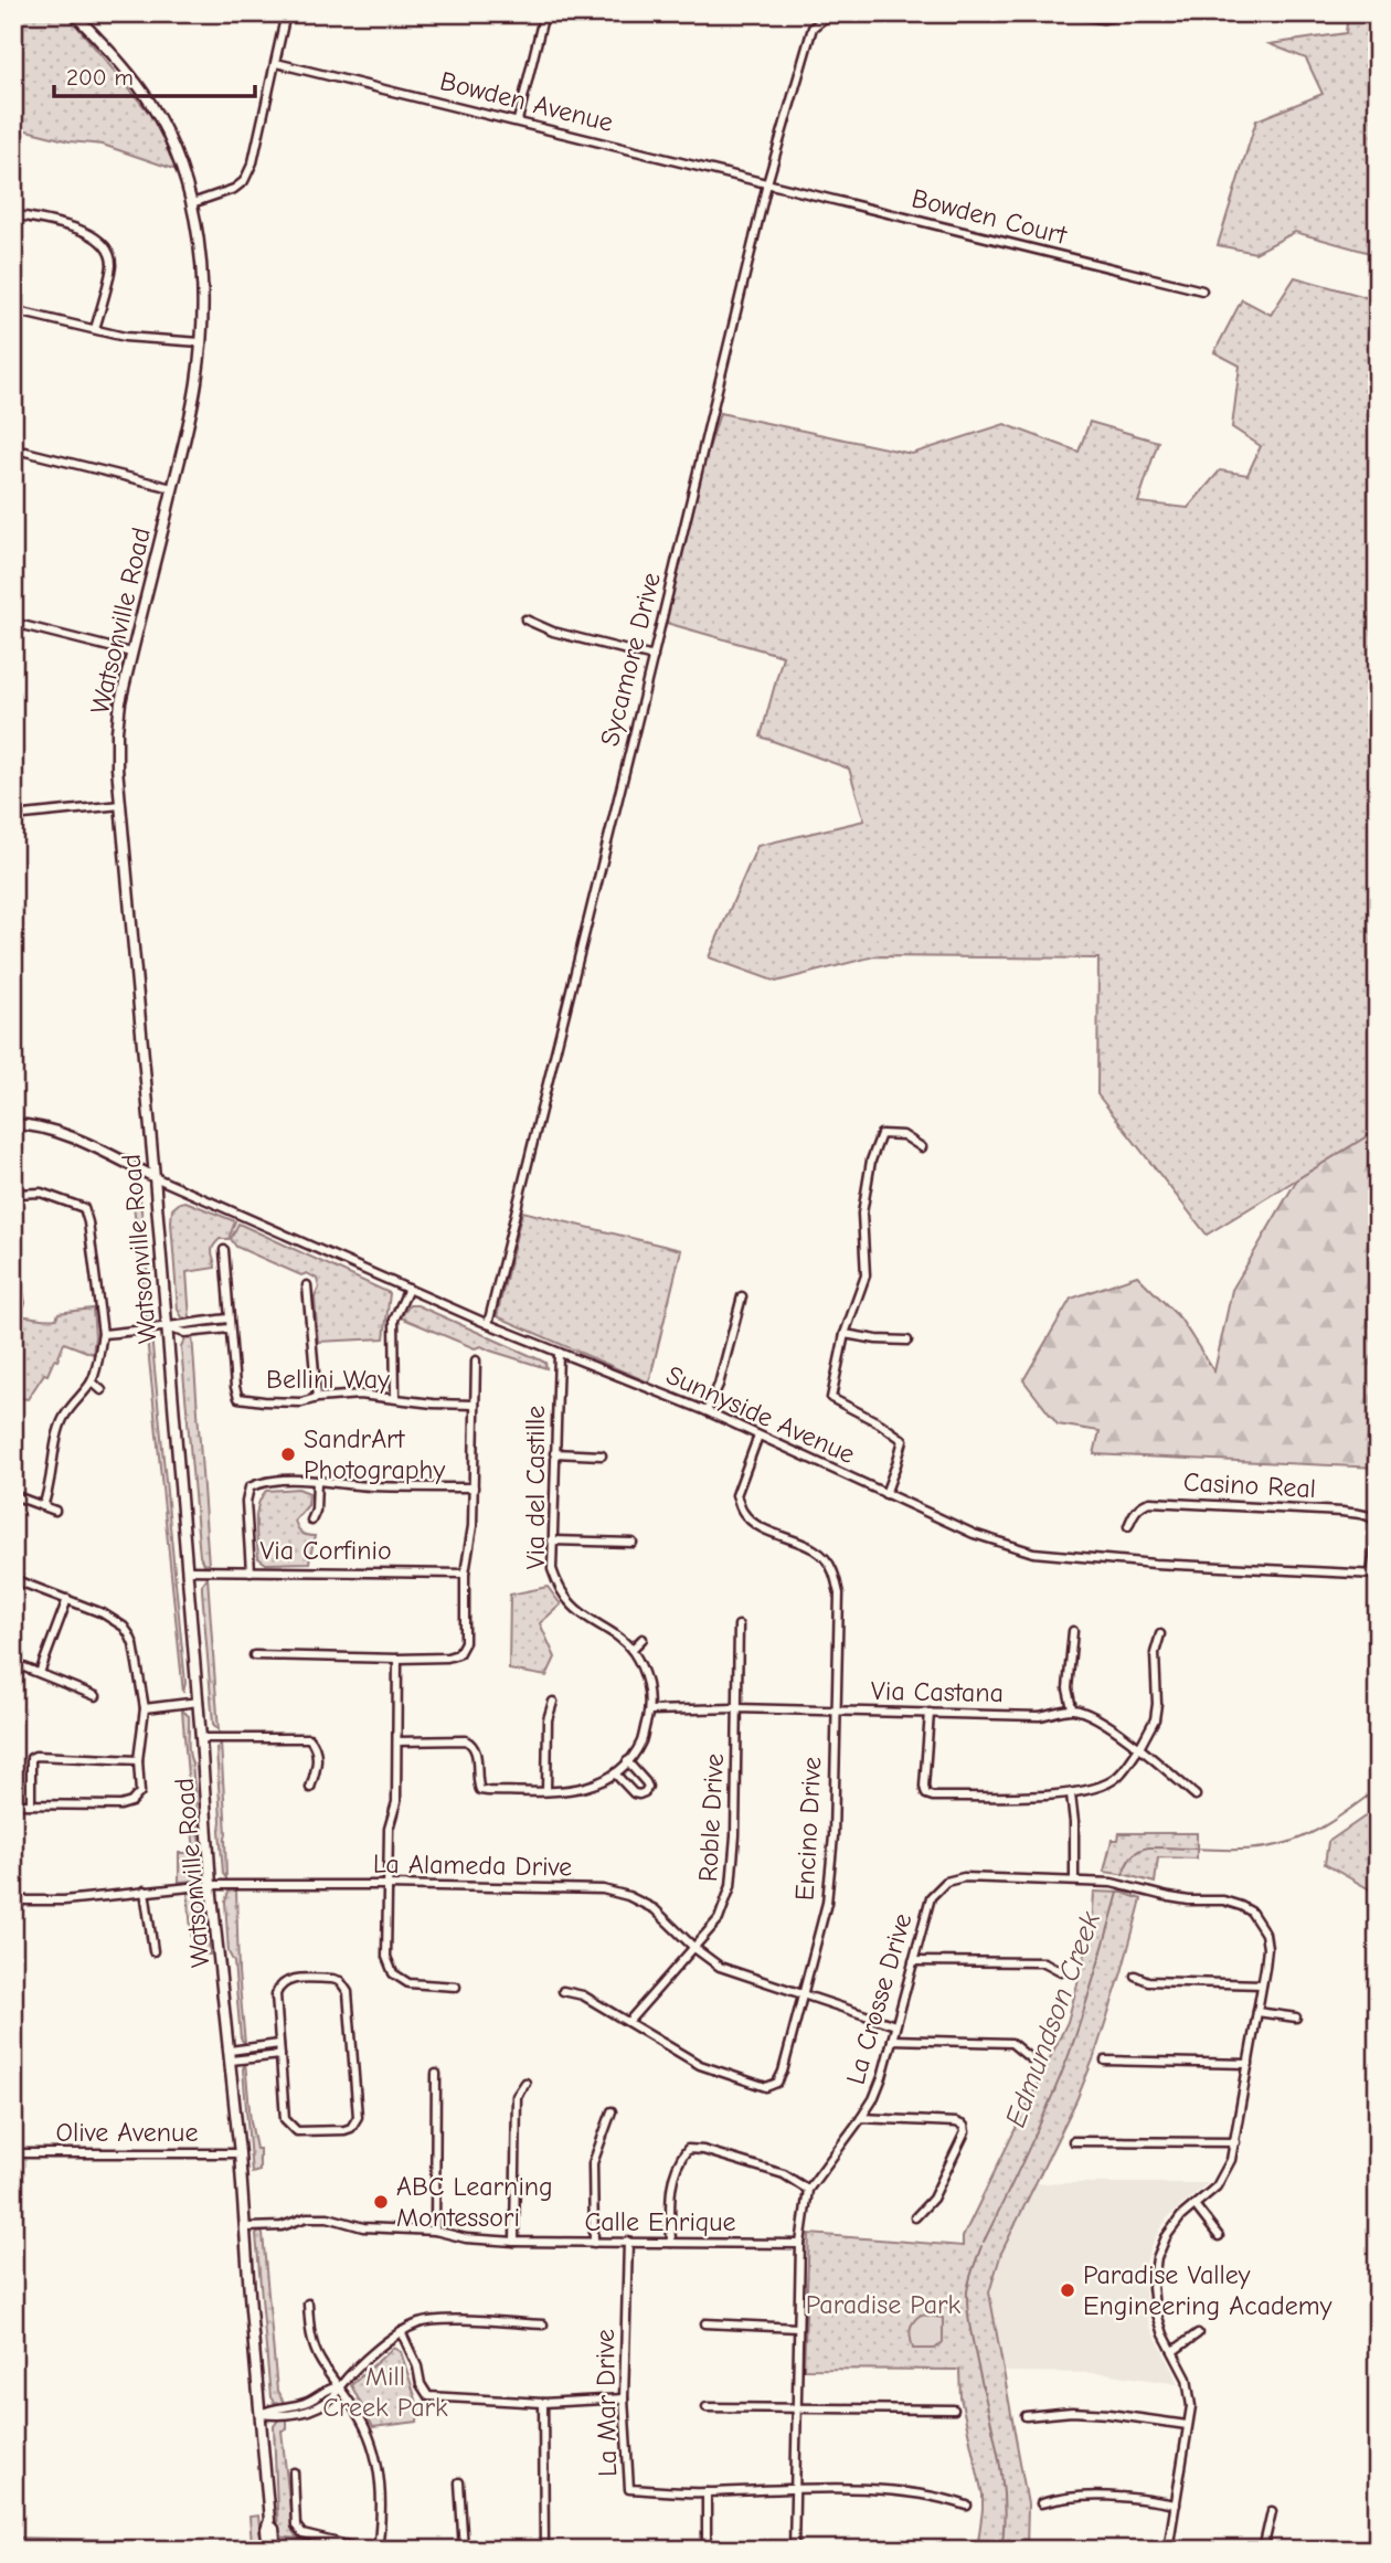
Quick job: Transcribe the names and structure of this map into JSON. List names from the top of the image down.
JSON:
{
  "streets": {
    "main road": ["Watsonville Road"],
    "street": [
      "Bowden Avenue",
      "Bowden Court",
      "Sycamore Drive",
      "Bellini Way",
      "Sunnyside Avenue",
      "Casino Real",
      "Via del Castille",
      "Via Corfinio",
      "Via Castana",
      "Roble Drive",
      "Encino Drive",
      "La Alameda Drive",
      "La Crosse Drive",
      "Olive Avenue",
      "Calle Enrique",
      "La Mar Drive"
    ]
  },
  "crossings": [
    ["Bowden Avenue", "Bowden Court"],
    ["Bowden Avenue", "Sycamore Drive"],
    ["Bowden Court", "Sycamore Drive"],
    ["Watsonville Road", "Sunnyside Avenue"],
    ["Watsonville Road", "Via Corfinio"],
    ["Watsonville Road", "La Alameda Drive"],
    ["Watsonville Road", "Olive Avenue"],
    ["Watsonville Road", "Calle Enrique"],
    ["Sycamore Drive", "Sunnyside Avenue"],
    ["Sunnyside Avenue", "Casino Real"],
    ["Sunnyside Avenue", "Via del Castille"],
    ["Sunnyside Avenue", "Encino Drive"],
    ["Via del Castille", "Via Castana"],
    ["Via Castana", "Roble Drive"],
    ["Via Castana", "Encino Drive"],
    ["Roble Drive", "Encino Drive"],
    ["Roble Drive", "La Alameda Drive"],
    ["Encino Drive", "La Alameda Drive"],
    ["La Alameda Drive", "La Crosse Drive"],
    ["La Crosse Drive", "Calle Enrique"],
    ["La Crosse Drive", "La Mar Drive"],
    ["Calle Enrique", "La Mar Drive"]
  ],
  "water": ["Edmundson Creek"],
  "parks": ["Paradise Park", "Mill Creek Park"],
  "places": ["SandrArt Photography", "ABC Learning Montessori", "Paradise Valley Engineering Academy"],
  "scale_bar": "200 m"
}
